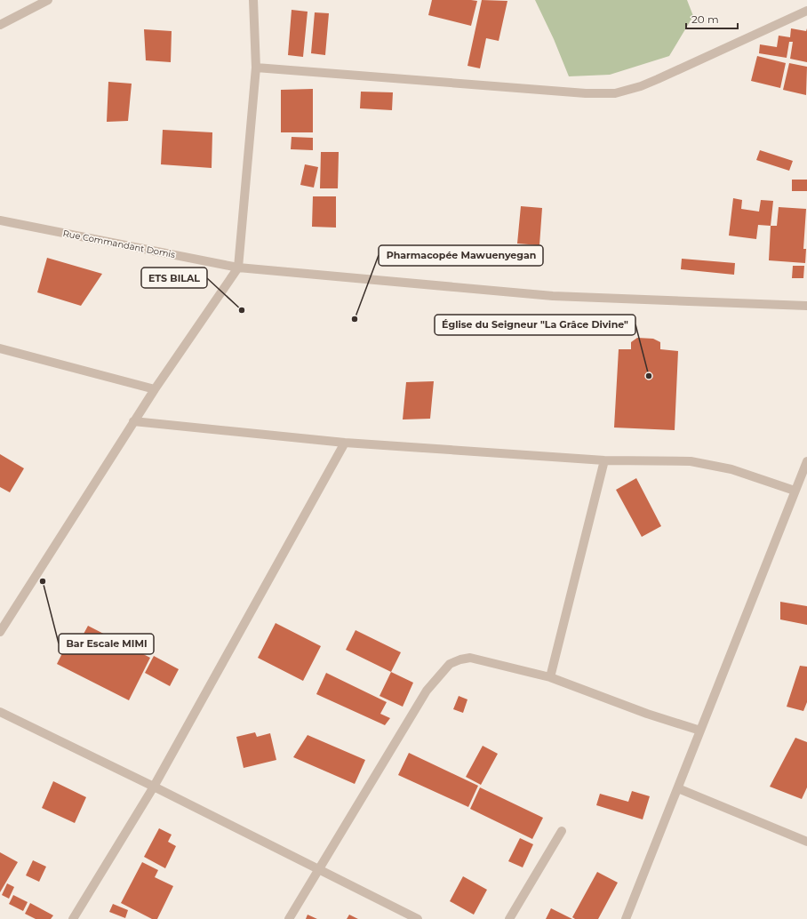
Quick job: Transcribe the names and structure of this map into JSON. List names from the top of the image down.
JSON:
{
  "streets": {
    "street": ["Rue Commandant Domis"]
  },
  "places": [
    "ETS BILAL",
    "Pharmacopée Mawuenyegan",
    "Église du Seigneur \"La Grâce Divine\"",
    "Bar Escale MIMI"
  ],
  "scale_bar": "20 m"
}
